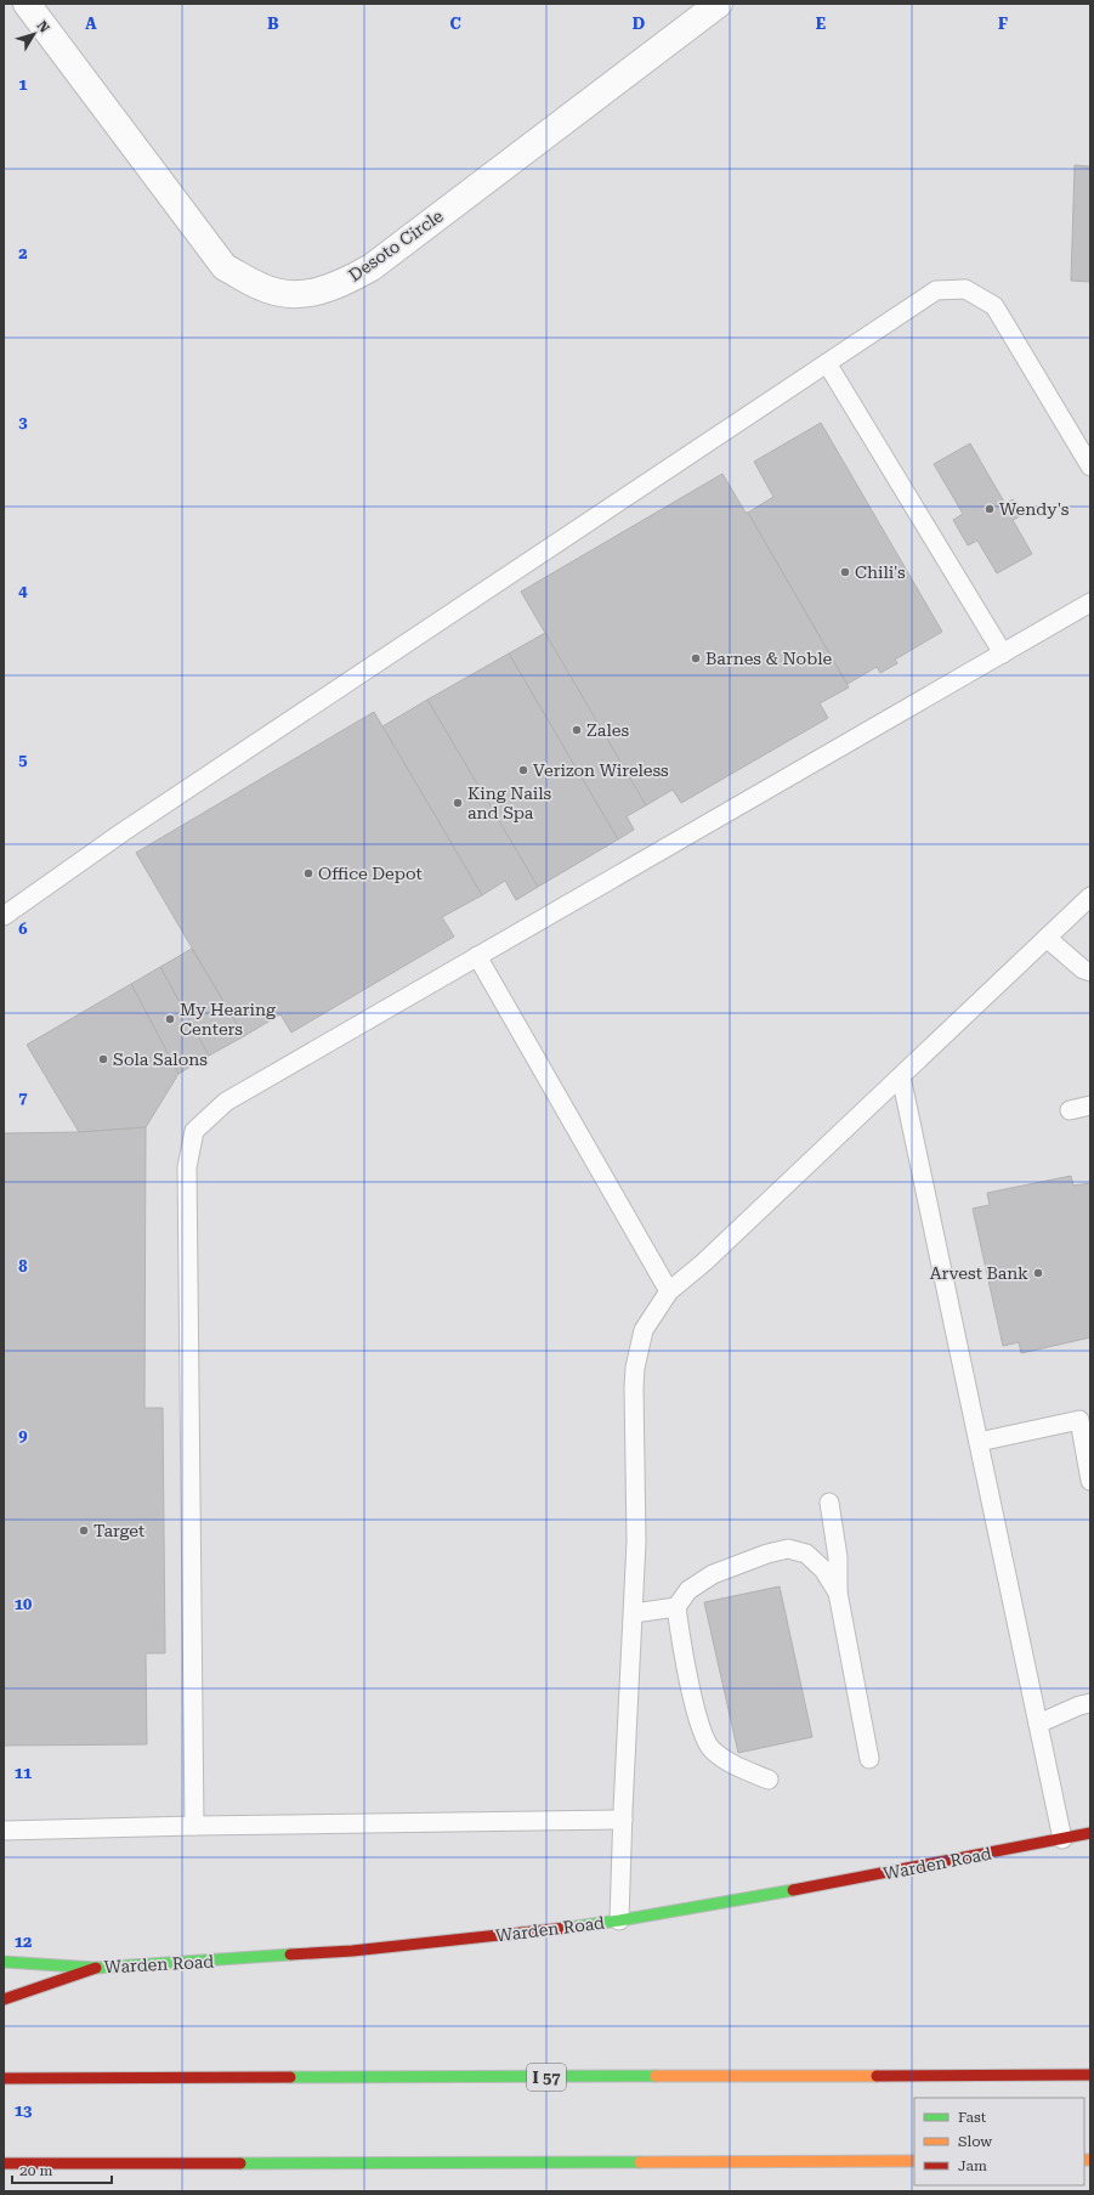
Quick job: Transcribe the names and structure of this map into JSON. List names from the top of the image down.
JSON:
{
  "streets": {
    "main road": ["Warden Road", "I 57"],
    "street": ["Desoto Circle"]
  },
  "places": [
    "Wendy's",
    "Chili's",
    "Barnes & Noble",
    "Zales",
    "Verizon Wireless",
    "King Nails and Spa",
    "Office Depot",
    "My Hearing Centers",
    "Sola Salons",
    "Arvest Bank",
    "Target"
  ],
  "legend": ["Fast", "Slow", "Jam"],
  "scale_bar": "20 m",
  "north": "top right",
  "grid": {
    "columns": [
      "A",
      "B",
      "C",
      "D",
      "E",
      "F"
    ],
    "rows": [
      "1",
      "2",
      "3",
      "4",
      "5",
      "6",
      "7",
      "8",
      "9",
      "10",
      "11",
      "12",
      "13"
    ]
  }
}
